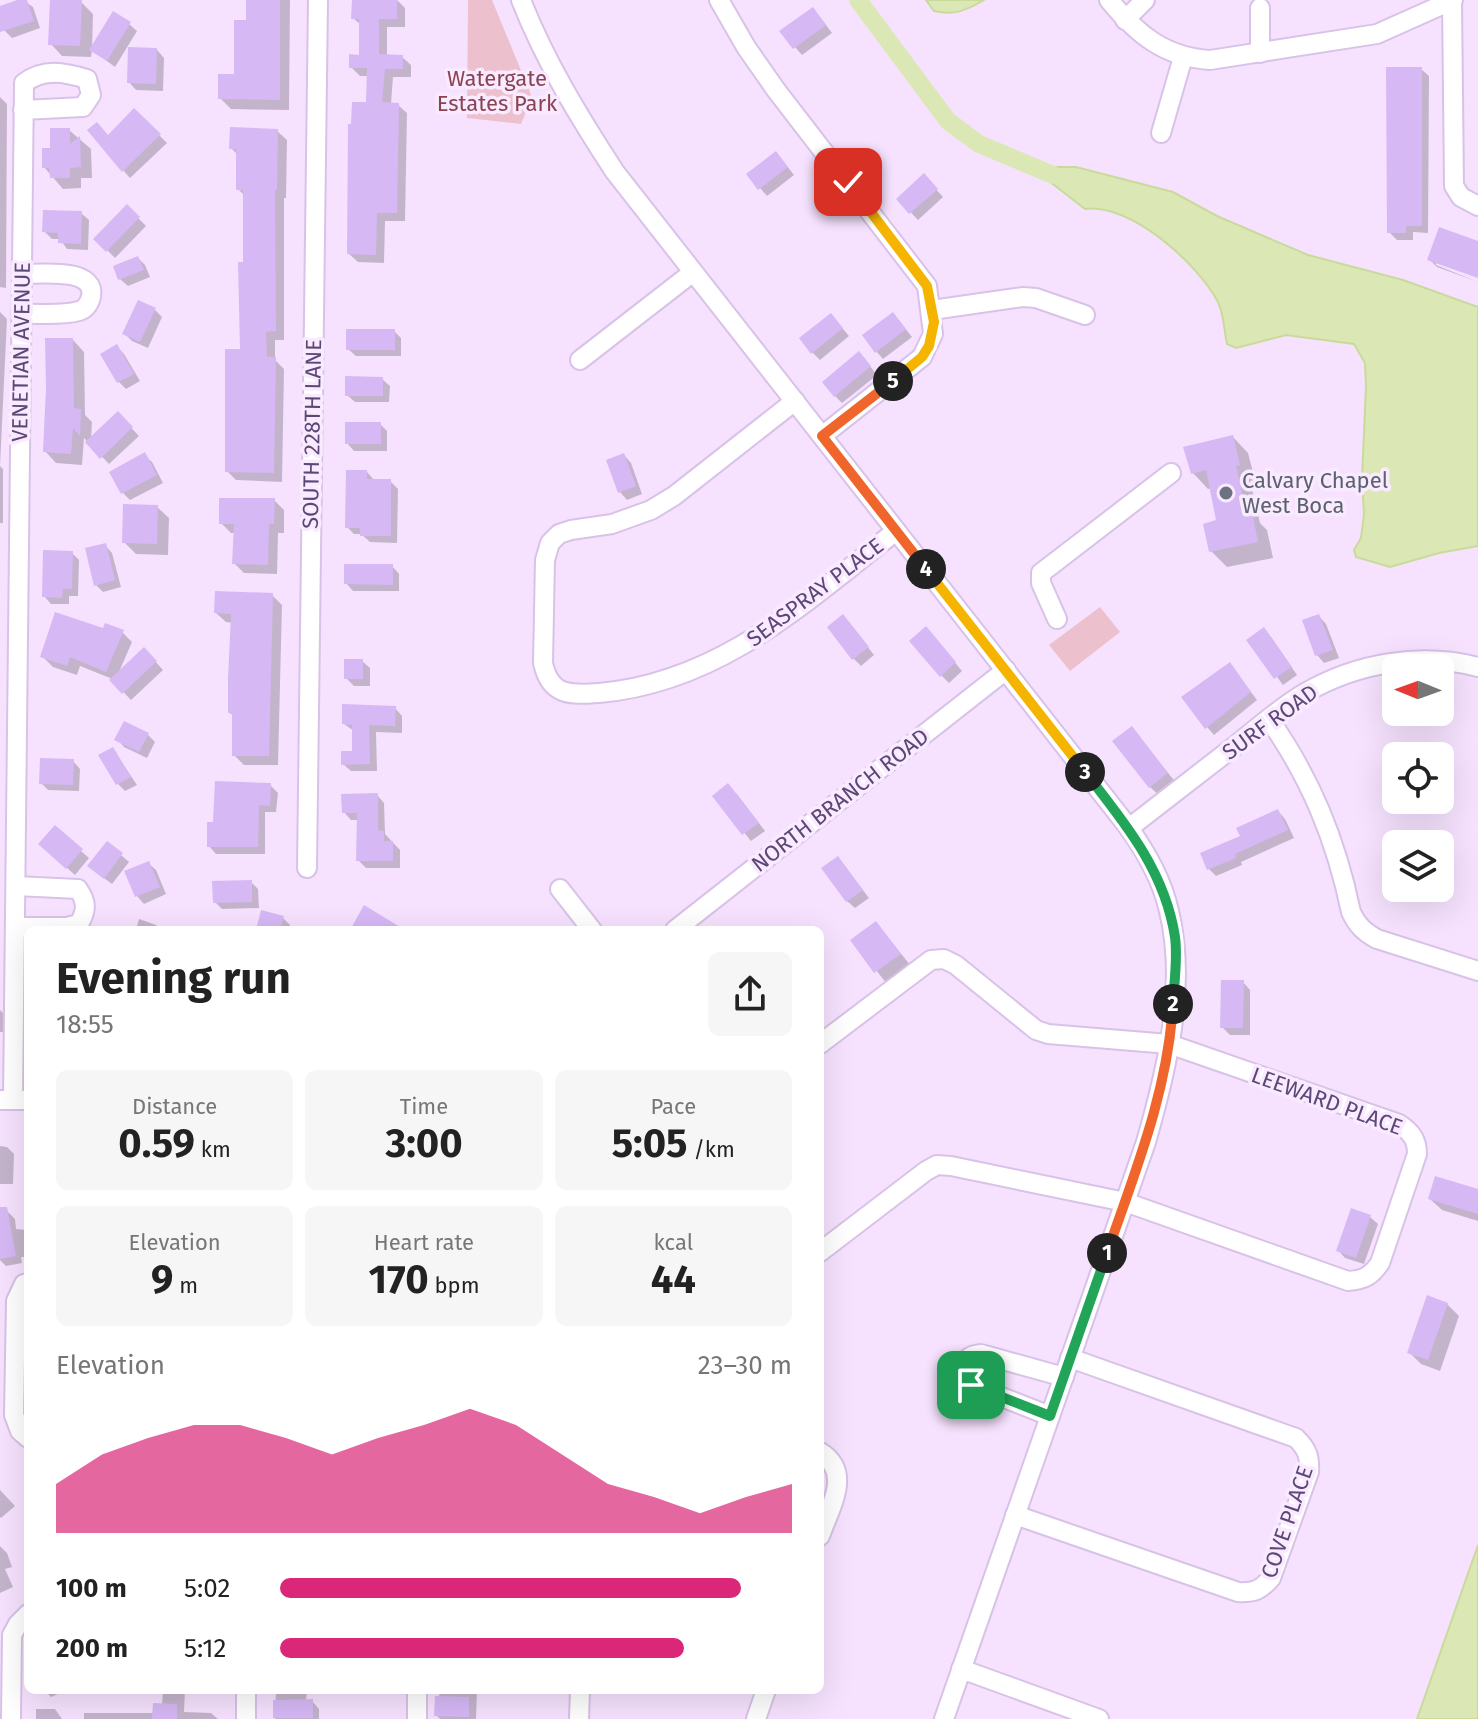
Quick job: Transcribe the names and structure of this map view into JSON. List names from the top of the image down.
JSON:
{
  "streets": {
    "street": [
      "VENETIAN AVENUE",
      "SOUTH 228TH LANE",
      "SEASPRAY PLACE",
      "SURF ROAD",
      "NORTH BRANCH ROAD",
      "LEEWARD PLACE",
      "COVE PLACE"
    ]
  },
  "parks": ["Watergate Estates Park"],
  "places": ["Calvary Chapel West Boca"],
  "north": "left",
  "page": {
    "pins": [
      "5",
      "4",
      "3",
      "2",
      "1"
    ],
    "heading": ["Evening run", "18:55"],
    "stats": [
      ["Distance", "0.59 km"],
      ["Time", "3:00"],
      ["Pace", "5:05 /km"],
      ["Elevation", "9 m"],
      ["Heart rate", "170 bpm"],
      ["kcal", "44"]
    ],
    "chart": ["Elevation", "23–30 m"],
    "list": [
      {
        "name": "100 m",
        "note": "5:02"
      },
      {
        "name": "200 m",
        "note": "5:12"
      }
    ]
  }
}
